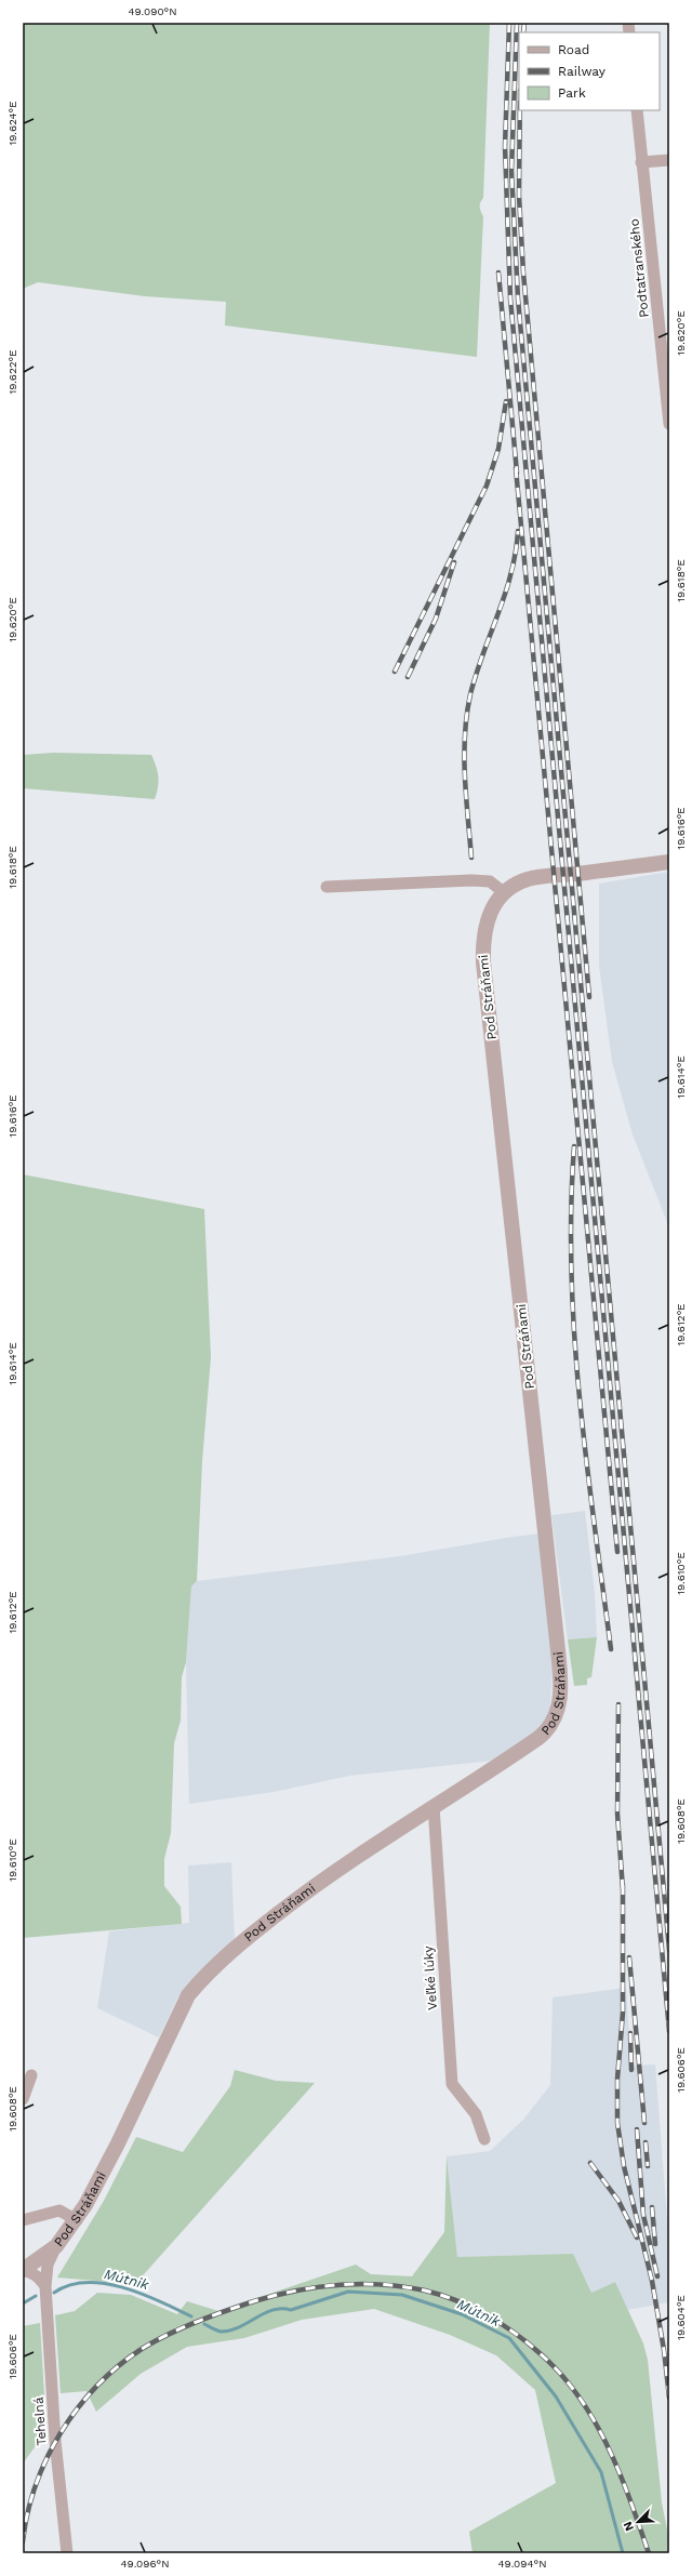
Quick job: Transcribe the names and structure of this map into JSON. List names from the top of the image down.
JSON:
{
  "streets": {
    "street": [
      "Podtatranského",
      "Pod Stráňami",
      "Veľké lúky",
      "Tehelná"
    ]
  },
  "crossings": [
    ["Pod Stráňami", "Veľké lúky"],
    ["Pod Stráňami", "Tehelná"]
  ],
  "water": ["Mútnik"],
  "legend": ["Road", "Railway", "Park"],
  "north": "bottom left",
  "coordinates": [
    "49.090°N",
    "19.624°E",
    "19.620°E",
    "19.622°E",
    "19.618°E",
    "19.616°E",
    "19.614°E",
    "19.612°E",
    "19.610°E",
    "19.608°E",
    "19.606°E",
    "19.604°E",
    "49.096°N",
    "49.094°N"
  ]
}
